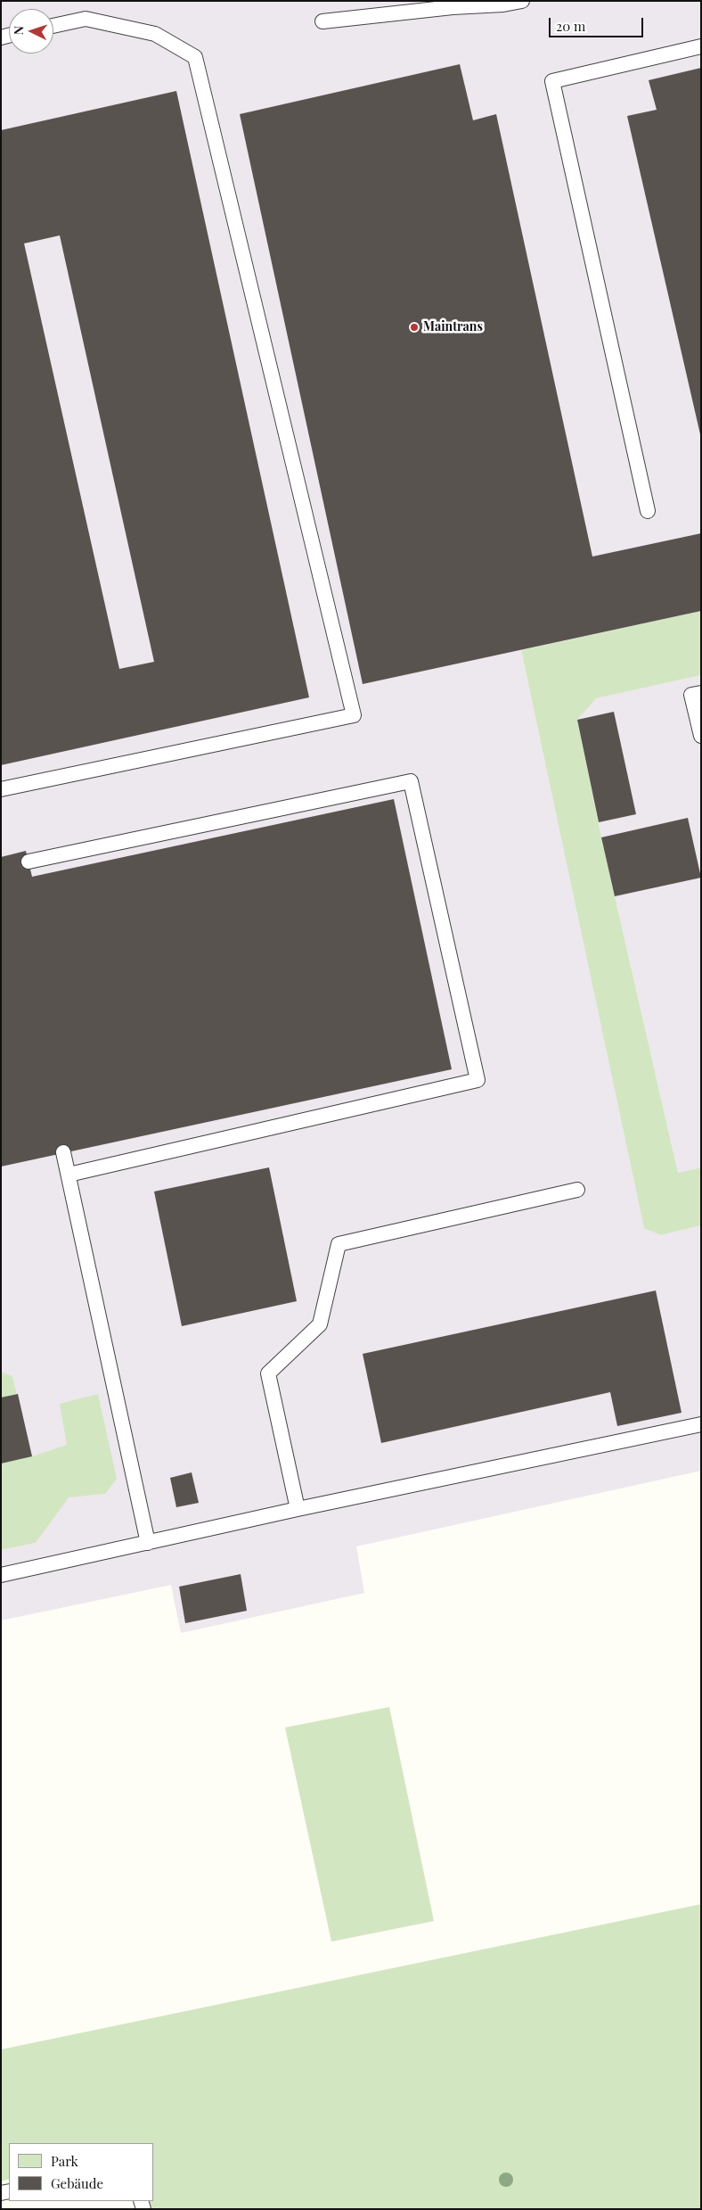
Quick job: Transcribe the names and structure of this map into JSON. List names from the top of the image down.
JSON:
{
  "places": ["Maintrans"],
  "legend": ["Park", "Gebäude"],
  "scale_bar": "20 m",
  "north": "left"
}
